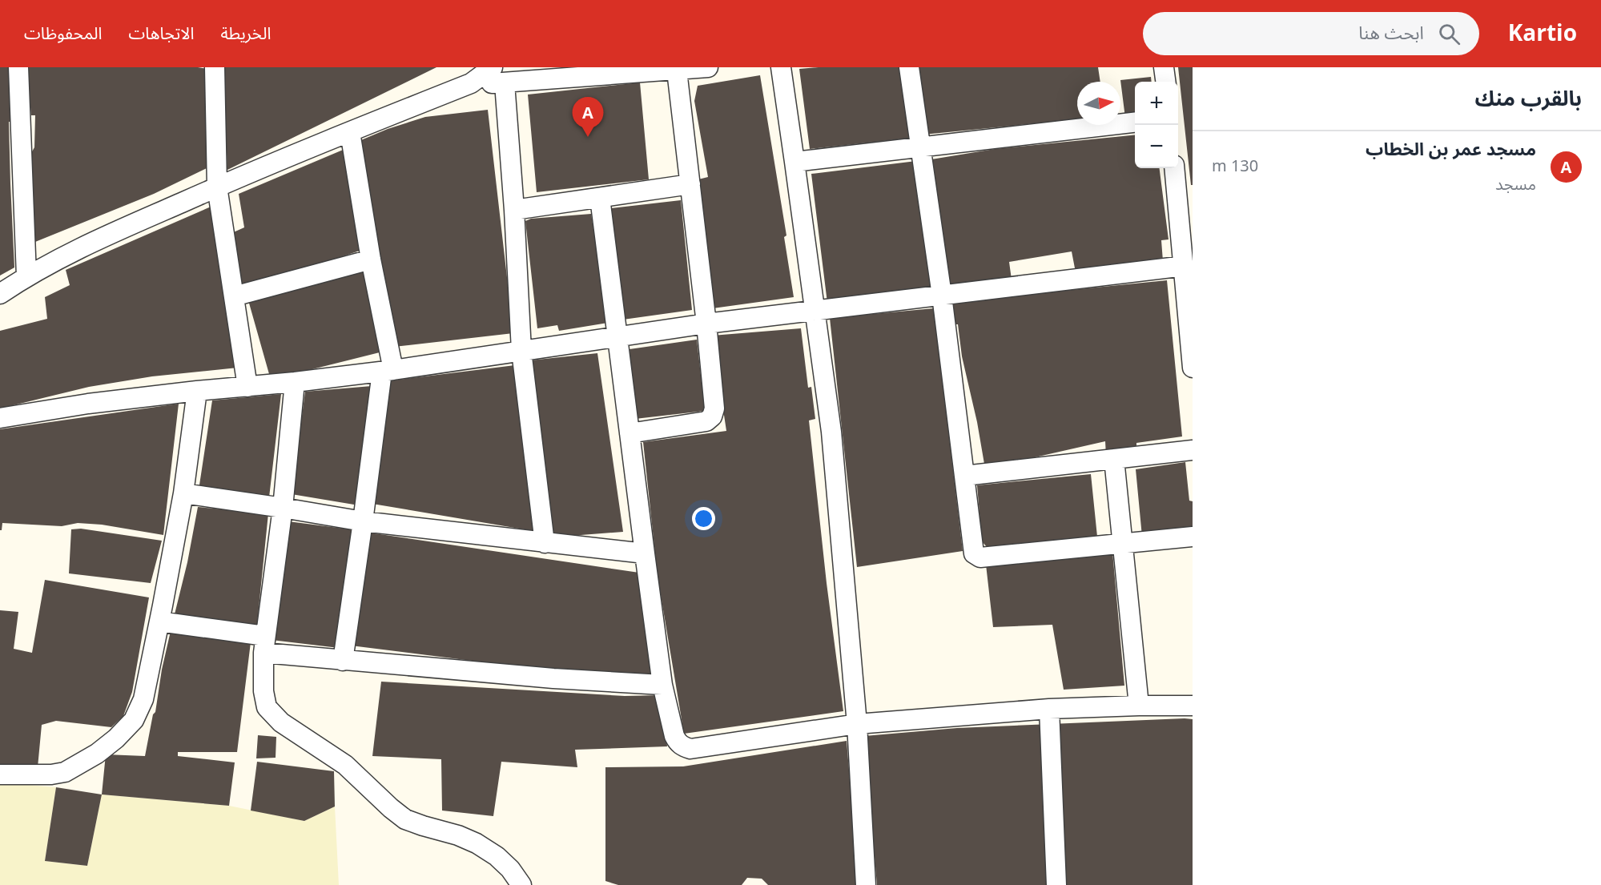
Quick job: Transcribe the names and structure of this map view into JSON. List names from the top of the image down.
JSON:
{
  "north": "right",
  "page": {
    "header": "Kartio",
    "search": "ابحث هنا",
    "nav": ["الخريطة", "الاتجاهات", "المحفوظات"],
    "heading": "بالقرب منك",
    "map_buttons": ["+", "−"],
    "pins": "A",
    "list": [
      {
        "mark": "A",
        "name": "مسجد عمر بن الخطاب",
        "note": "مسجد",
        "value": "130 m"
      }
    ]
  }
}
